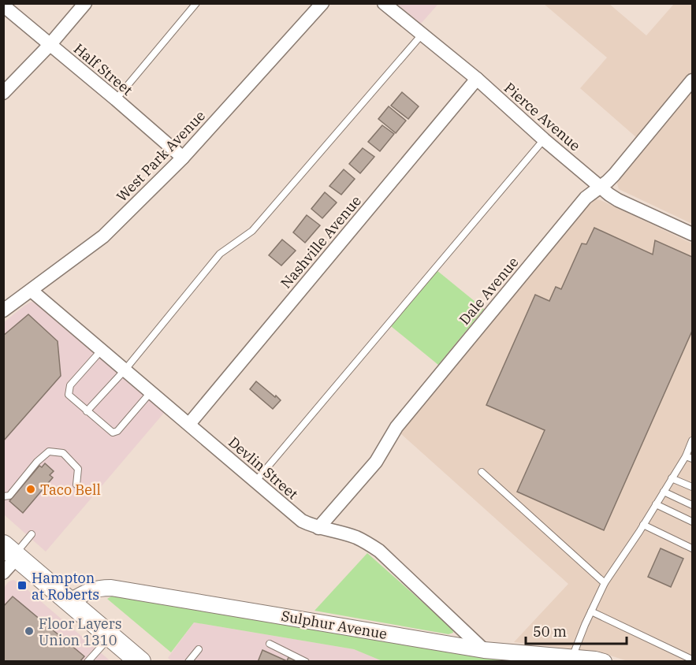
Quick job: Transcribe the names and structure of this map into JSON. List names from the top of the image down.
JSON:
{
  "streets": {
    "street": [
      "Half Street",
      "Pierce Avenue",
      "West Park Avenue",
      "Nashville Avenue",
      "Dale Avenue",
      "Devlin Street",
      "Sulphur Avenue"
    ]
  },
  "crossings": [
    ["Half Street", "West Park Avenue"],
    ["Pierce Avenue", "Nashville Avenue"],
    ["Pierce Avenue", "Dale Avenue"],
    ["West Park Avenue", "Devlin Street"],
    ["Nashville Avenue", "Devlin Street"],
    ["Dale Avenue", "Devlin Street"],
    ["Devlin Street", "Sulphur Avenue"]
  ],
  "places": {
    "other": ["Taco Bell", "Floor Layers Union 1310"],
    "transit": ["Hampton at Roberts"]
  },
  "scale_bar": "50 m"
}
